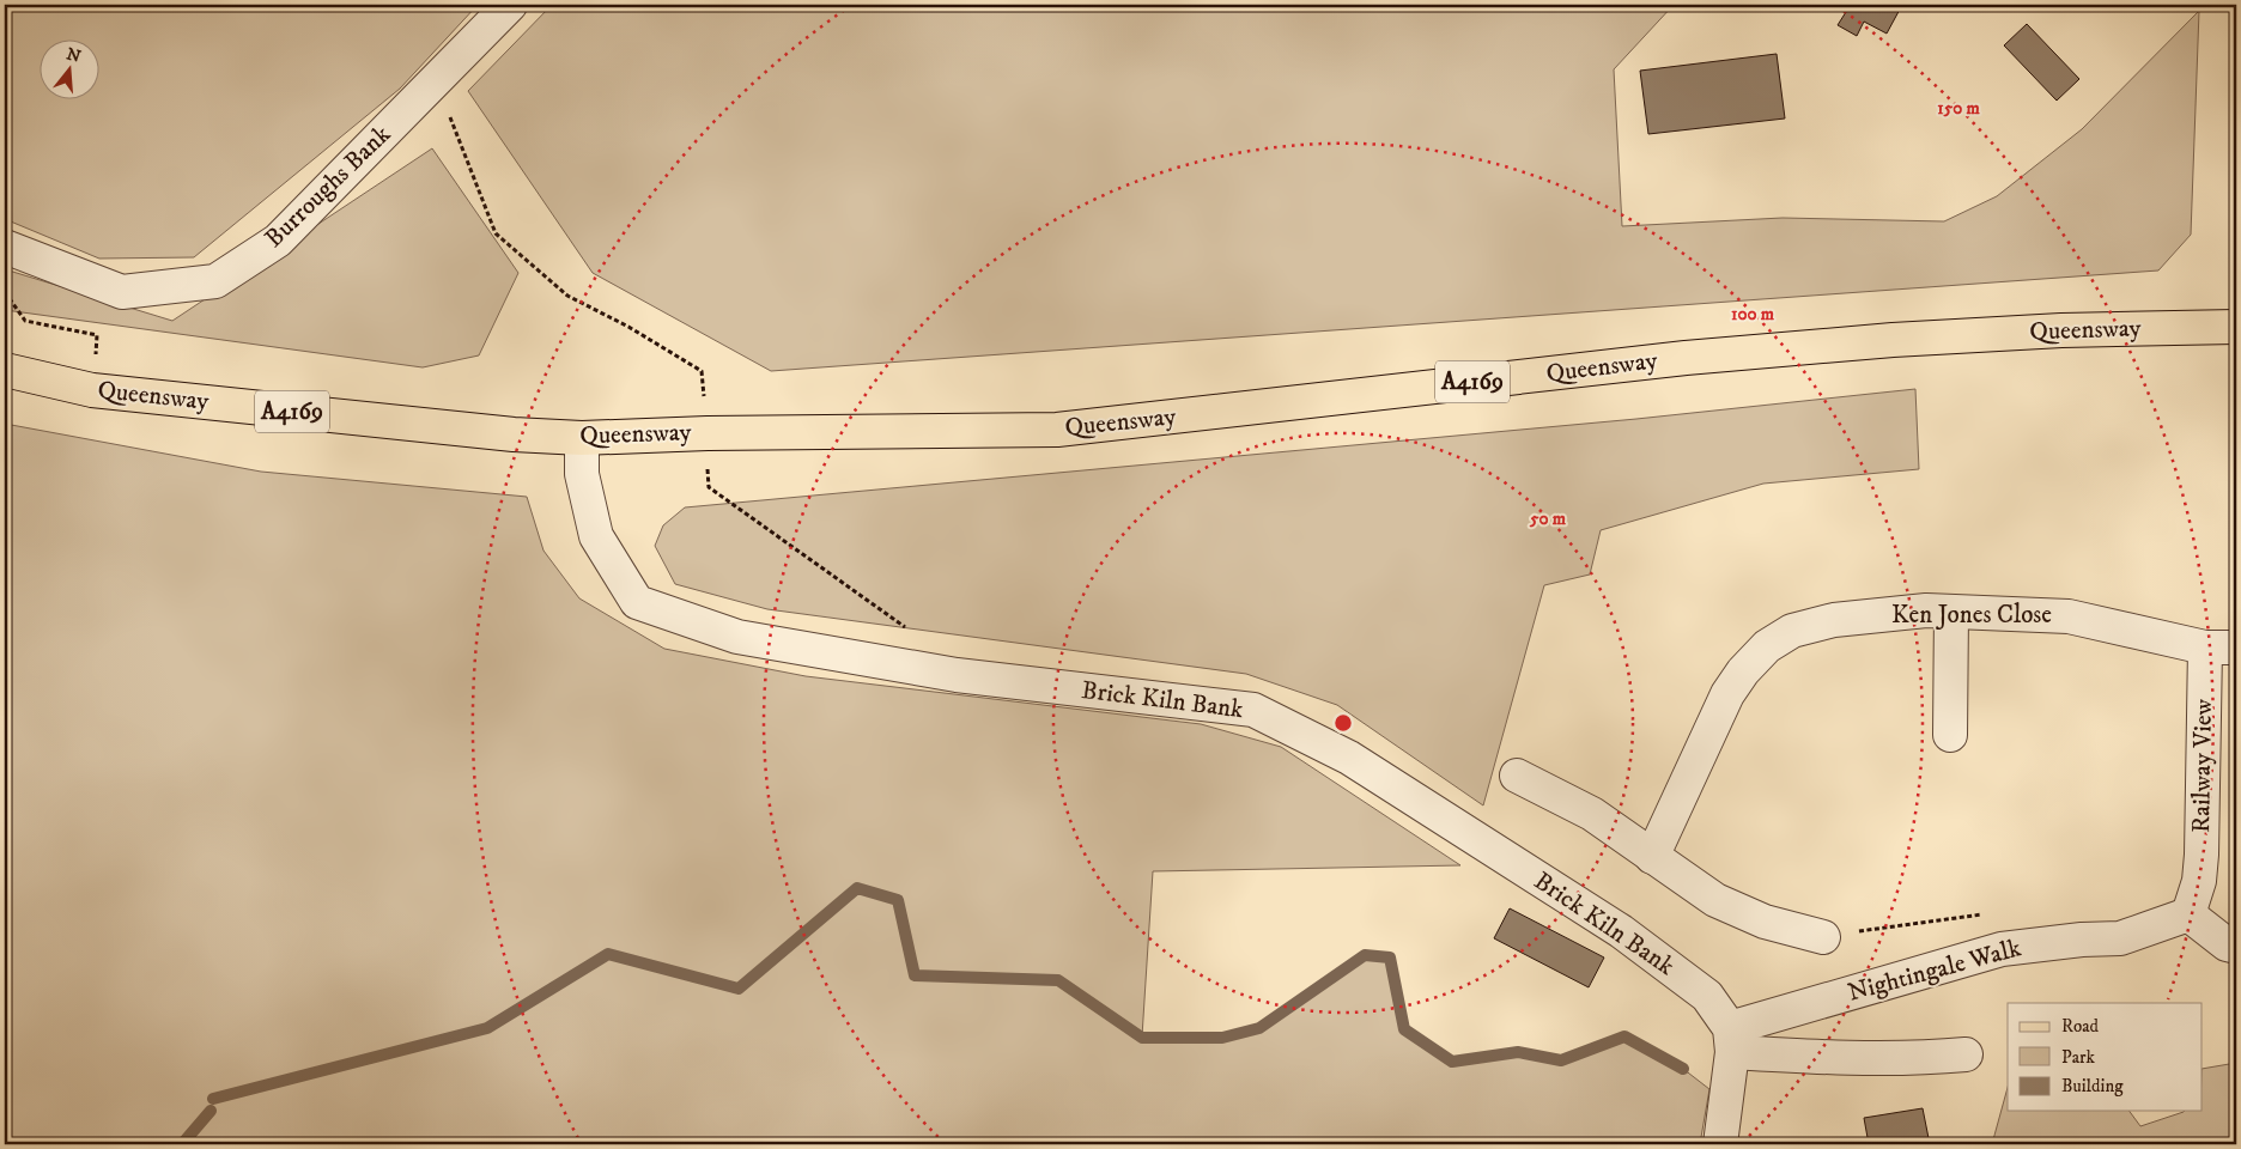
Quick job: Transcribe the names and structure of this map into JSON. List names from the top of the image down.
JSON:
{
  "streets": {
    "main road": ["Queensway", "A4169"],
    "street": [
      "Burroughs Bank",
      "Ken Jones Close",
      "Brick Kiln Bank",
      "Railway View",
      "Nightingale Walk"
    ]
  },
  "crossings": [
    ["Queensway", "Brick Kiln Bank"],
    ["Ken Jones Close", "Railway View"],
    ["Brick Kiln Bank", "Nightingale Walk"],
    ["Railway View", "Nightingale Walk"]
  ],
  "legend": ["Road", "Park", "Building"],
  "north": "top",
  "rings": ["150 m", "100 m", "50 m"]
}
